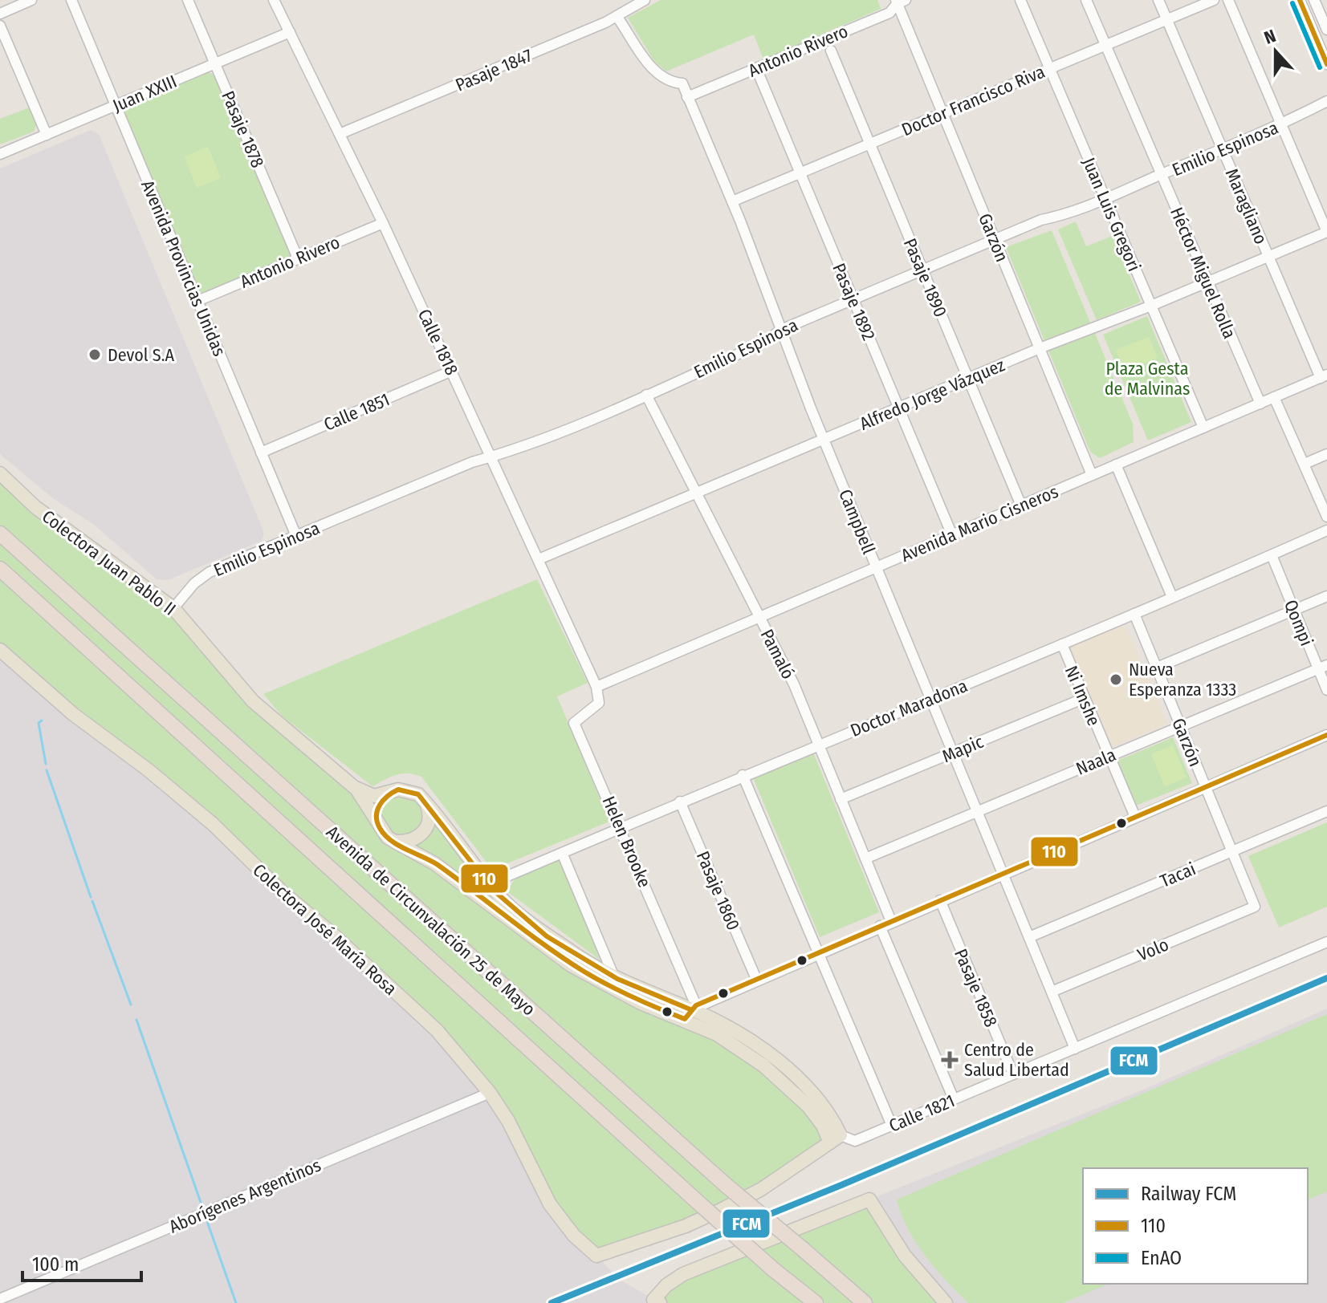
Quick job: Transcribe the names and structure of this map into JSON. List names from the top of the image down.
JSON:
{
  "streets": {
    "highway": ["Avenida de Circunvalación 25 de Mayo"],
    "main road": ["Colectora Juan Pablo II", "Colectora José María Rosa"],
    "street": [
      "Antonio Rivero",
      "Pasaje 1847",
      "Juan XXIII",
      "Doctor Francisco Riva",
      "Pasaje 1878",
      "Emilio Espinosa",
      "Maragliano",
      "Juan Luis Gregori",
      "Garzón",
      "Avenida Provincias Unidas",
      "Héctor Miguel Rolla",
      "Pasaje 1890",
      "Pasaje 1892",
      "Calle 1818",
      "Alfredo Jorge Vázquez",
      "Calle 1851",
      "Campbell",
      "Avenida Mario Cisneros",
      "Qompi",
      "Pamaló",
      "Ni Imshe",
      "Doctor Maradona",
      "Mapic",
      "Naala",
      "Helen Brooke",
      "Tacai",
      "Pasaje 1860",
      "Volo",
      "Pasaje 1858",
      "Calle 1821",
      "Aborígenes Argentinos"
    ]
  },
  "crossings": [
    ["Antonio Rivero", "Pasaje 1878"],
    ["Antonio Rivero", "Garzón"],
    ["Antonio Rivero", "Avenida Provincias Unidas"],
    ["Antonio Rivero", "Pasaje 1892"],
    ["Antonio Rivero", "Calle 1818"],
    ["Antonio Rivero", "Campbell"],
    ["Pasaje 1847", "Calle 1818"],
    ["Pasaje 1847", "Campbell"],
    ["Juan XXIII", "Pasaje 1878"],
    ["Juan XXIII", "Avenida Provincias Unidas"],
    ["Juan XXIII", "Calle 1818"],
    ["Doctor Francisco Riva", "Maragliano"],
    ["Doctor Francisco Riva", "Juan Luis Gregori"],
    ["Doctor Francisco Riva", "Garzón"],
    ["Doctor Francisco Riva", "Héctor Miguel Rolla"],
    ["Doctor Francisco Riva", "Pasaje 1890"],
    ["Doctor Francisco Riva", "Pasaje 1892"],
    ["Doctor Francisco Riva", "Campbell"],
    ["Emilio Espinosa", "Maragliano"],
    ["Emilio Espinosa", "Juan Luis Gregori"],
    ["Emilio Espinosa", "Garzón"],
    ["Emilio Espinosa", "Avenida Provincias Unidas"],
    ["Emilio Espinosa", "Héctor Miguel Rolla"],
    ["Emilio Espinosa", "Pasaje 1890"],
    ["Emilio Espinosa", "Pasaje 1892"],
    ["Emilio Espinosa", "Calle 1818"],
    ["Emilio Espinosa", "Campbell"],
    ["Emilio Espinosa", "Colectora Juan Pablo II"],
    ["Emilio Espinosa", "Pamaló"],
    ["Maragliano", "Alfredo Jorge Vázquez"],
    ["Maragliano", "Avenida Mario Cisneros"],
    ["Juan Luis Gregori", "Alfredo Jorge Vázquez"],
    ["Juan Luis Gregori", "Avenida Mario Cisneros"],
    ["Garzón", "Alfredo Jorge Vázquez"],
    ["Garzón", "Avenida Mario Cisneros"],
    ["Garzón", "Doctor Maradona"],
    ["Garzón", "Naala"],
    ["Garzón", "Tacai"],
    ["Garzón", "Volo"],
    ["Avenida Provincias Unidas", "Calle 1851"],
    ["Héctor Miguel Rolla", "Alfredo Jorge Vázquez"],
    ["Héctor Miguel Rolla", "Avenida Mario Cisneros"],
    ["Pasaje 1890", "Alfredo Jorge Vázquez"],
    ["Pasaje 1890", "Avenida Mario Cisneros"],
    ["Pasaje 1892", "Alfredo Jorge Vázquez"],
    ["Pasaje 1892", "Avenida Mario Cisneros"],
    ["Calle 1818", "Alfredo Jorge Vázquez"],
    ["Calle 1818", "Calle 1851"],
    ["Calle 1818", "Avenida Mario Cisneros"],
    ["Calle 1818", "Helen Brooke"],
    ["Alfredo Jorge Vázquez", "Campbell"],
    ["Alfredo Jorge Vázquez", "Pamaló"],
    ["Campbell", "Avenida Mario Cisneros"],
    ["Campbell", "Doctor Maradona"],
    ["Campbell", "Mapic"],
    ["Campbell", "Naala"],
    ["Campbell", "Tacai"],
    ["Campbell", "Volo"],
    ["Campbell", "Calle 1821"],
    ["Avenida Mario Cisneros", "Pamaló"],
    ["Avenida Mario Cisneros", "Helen Brooke"],
    ["Colectora Juan Pablo II", "Doctor Maradona"],
    ["Colectora Juan Pablo II", "Helen Brooke"],
    ["Colectora Juan Pablo II", "Colectora José María Rosa"],
    ["Colectora Juan Pablo II", "Calle 1821"],
    ["Qompi", "Doctor Maradona"],
    ["Qompi", "Naala"],
    ["Pamaló", "Doctor Maradona"],
    ["Pamaló", "Mapic"],
    ["Pamaló", "Naala"],
    ["Ni Imshe", "Doctor Maradona"],
    ["Ni Imshe", "Mapic"],
    ["Ni Imshe", "Naala"],
    ["Doctor Maradona", "Helen Brooke"],
    ["Doctor Maradona", "Pasaje 1860"],
    ["Colectora José María Rosa", "Calle 1821"],
    ["Colectora José María Rosa", "Aborígenes Argentinos"],
    ["Pasaje 1858", "Calle 1821"]
  ],
  "parks": ["Plaza Gesta de Malvinas"],
  "places": {
    "other": ["Devol S.A", "Nueva Esperanza 1333"],
    "health": ["Centro de Salud Libertad"]
  },
  "lines": ["transit line 110", "transit line EnAO", "rail line FCM"],
  "legend": ["Railway FCM", "110", "EnAO"],
  "scale_bar": "100 m",
  "north": "top"
}
